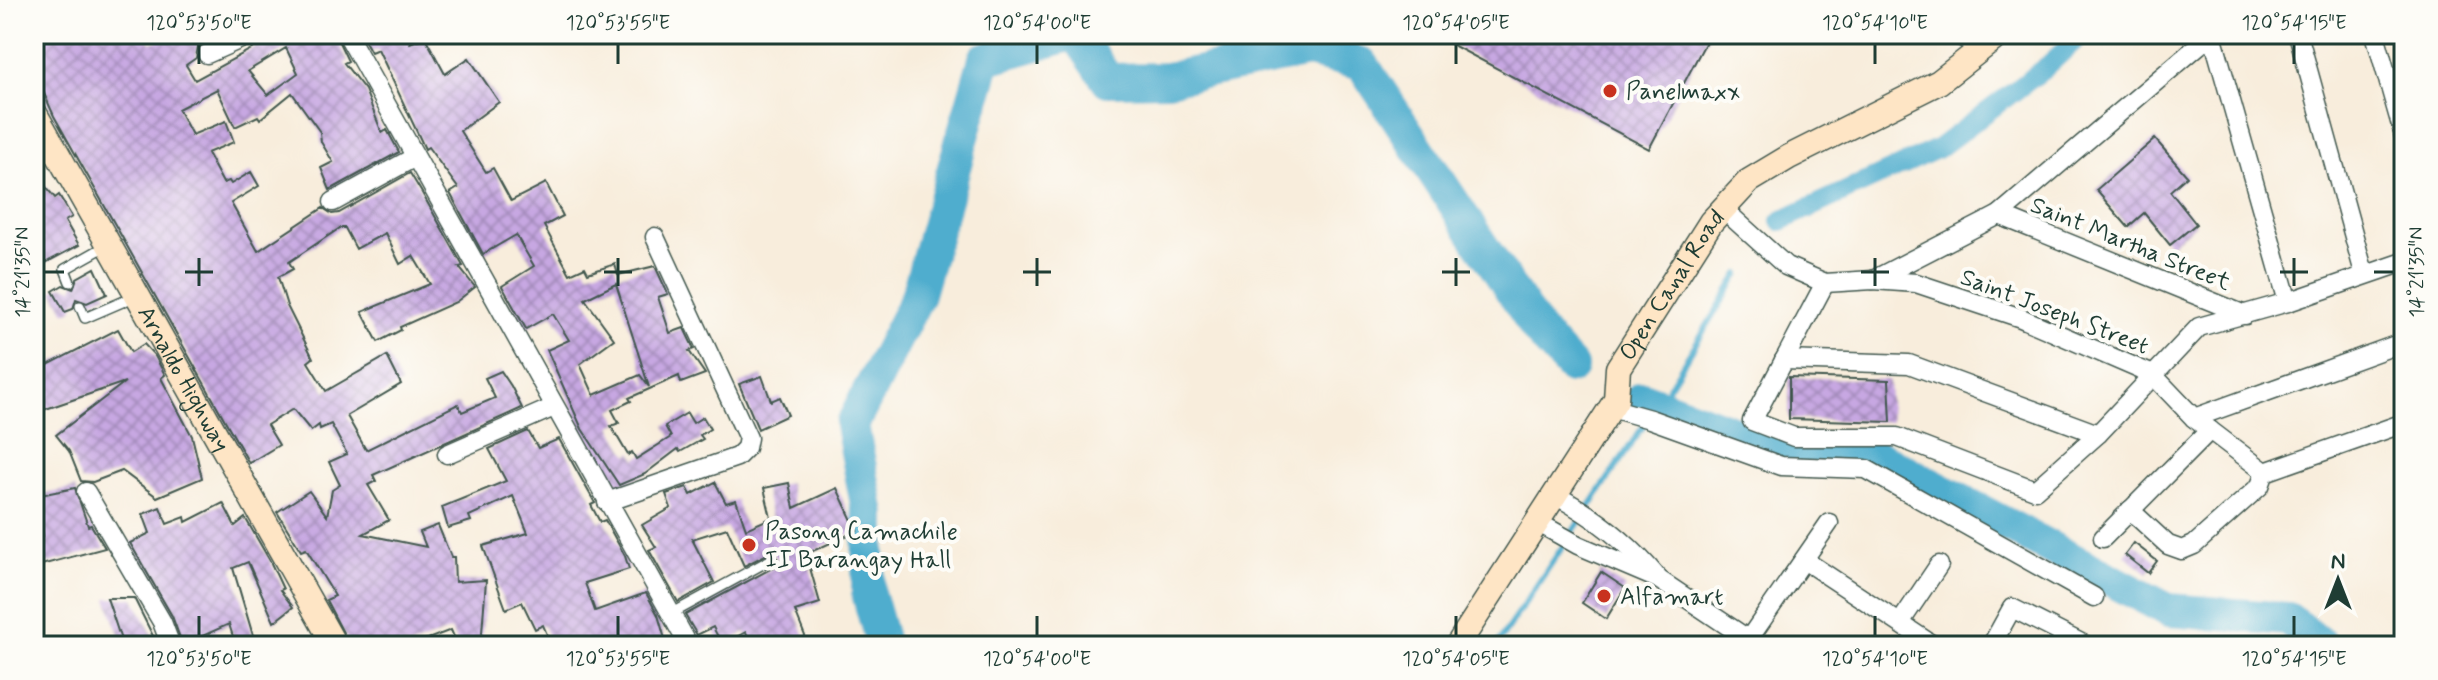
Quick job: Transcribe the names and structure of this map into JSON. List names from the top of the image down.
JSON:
{
  "streets": {
    "main road": ["Open Canal Road", "Arnaldo Highway"],
    "street": ["Saint Martha Street", "Saint Joseph Street"]
  },
  "crossings": [
    ["Open Canal Road", "Saint Joseph Street"]
  ],
  "places": ["Panelmaxx", "Pasong Camachile II Barangay Hall", "Alfamart"],
  "north": "top",
  "coordinates": [
    "120°53'50\"E",
    "120°53'55\"E",
    "120°54'00\"E",
    "120°54'05\"E",
    "120°54'10\"E",
    "120°54'15\"E",
    "14°21'35\"N"
  ]
}
